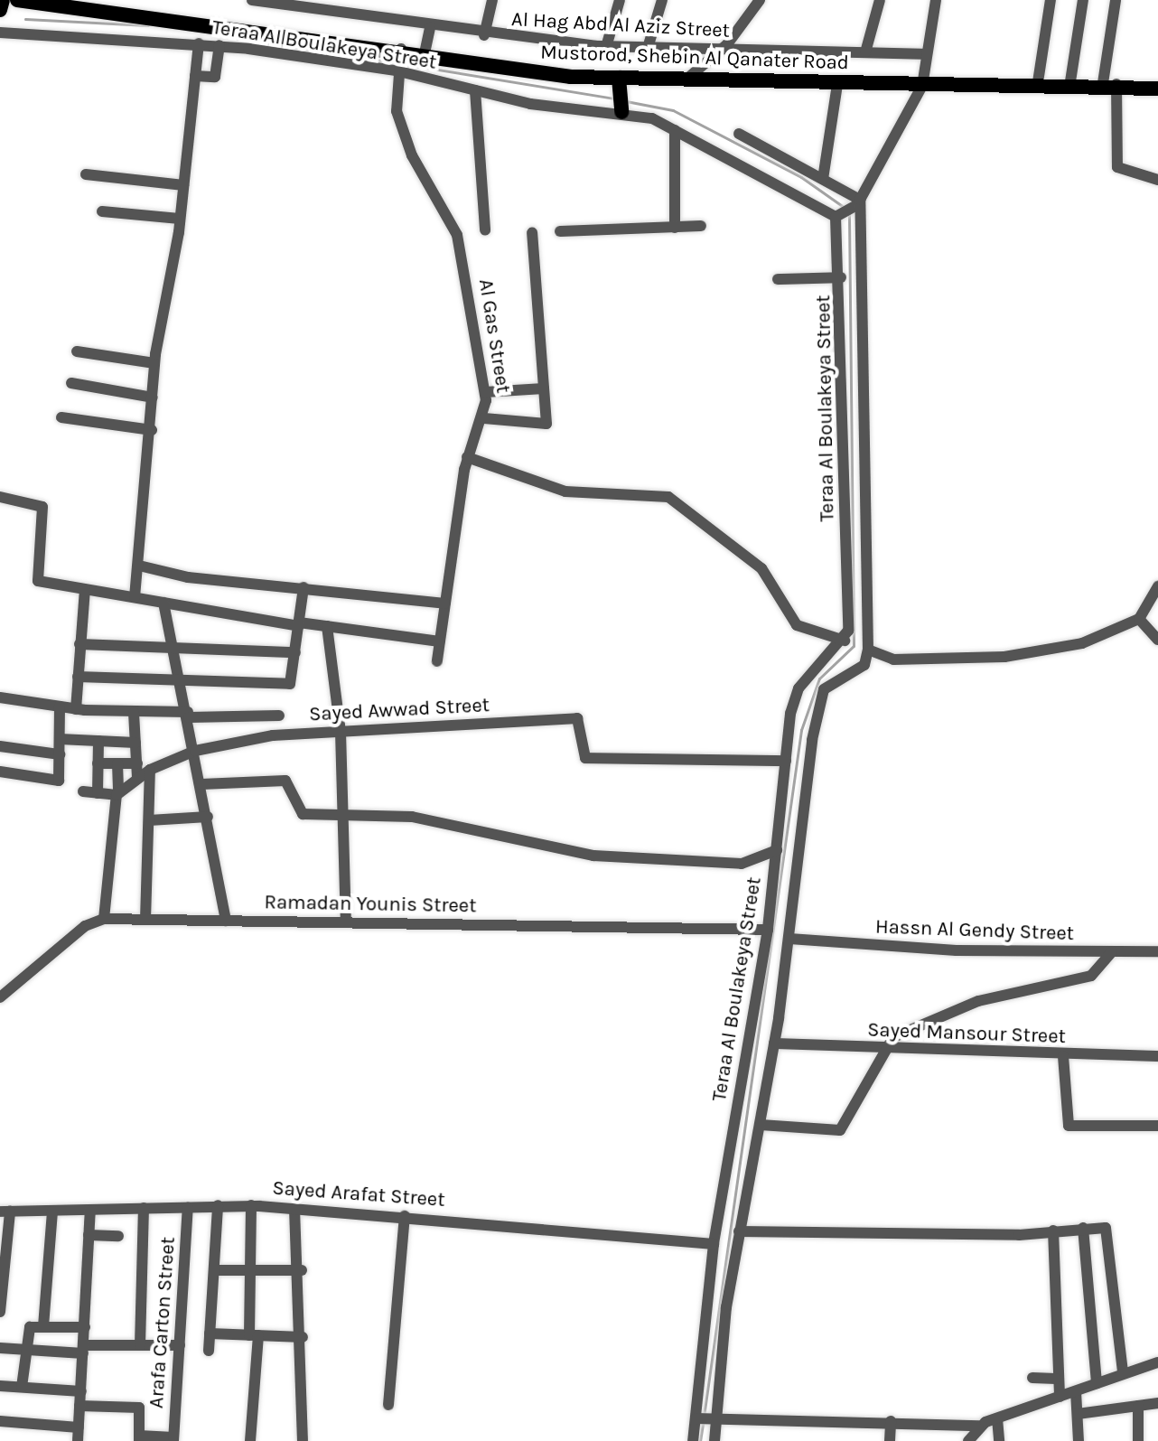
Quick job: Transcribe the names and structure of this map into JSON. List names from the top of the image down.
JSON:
{
  "streets": {
    "main road": ["Mustorod, Shebin Al Qanater Road"],
    "street": [
      "Al Hag Abd Al Aziz Street",
      "Teraa Al Boulakeya Street",
      "Al Gas Street",
      "Sayed Awwad Street",
      "Ramadan Younis Street",
      "Hassn Al Gendy Street",
      "Sayed Mansour Street",
      "Sayed Arafat Street",
      "Arafa Carton Street"
    ]
  },
  "crossings": [
    ["Teraa Al Boulakeya Street", "Mustorod, Shebin Al Qanater Road"],
    ["Teraa Al Boulakeya Street", "Al Gas Street"],
    ["Teraa Al Boulakeya Street", "Sayed Awwad Street"],
    ["Teraa Al Boulakeya Street", "Ramadan Younis Street"],
    ["Teraa Al Boulakeya Street", "Hassn Al Gendy Street"],
    ["Teraa Al Boulakeya Street", "Sayed Mansour Street"],
    ["Teraa Al Boulakeya Street", "Sayed Arafat Street"],
    ["Sayed Arafat Street", "Arafa Carton Street"]
  ]
}
